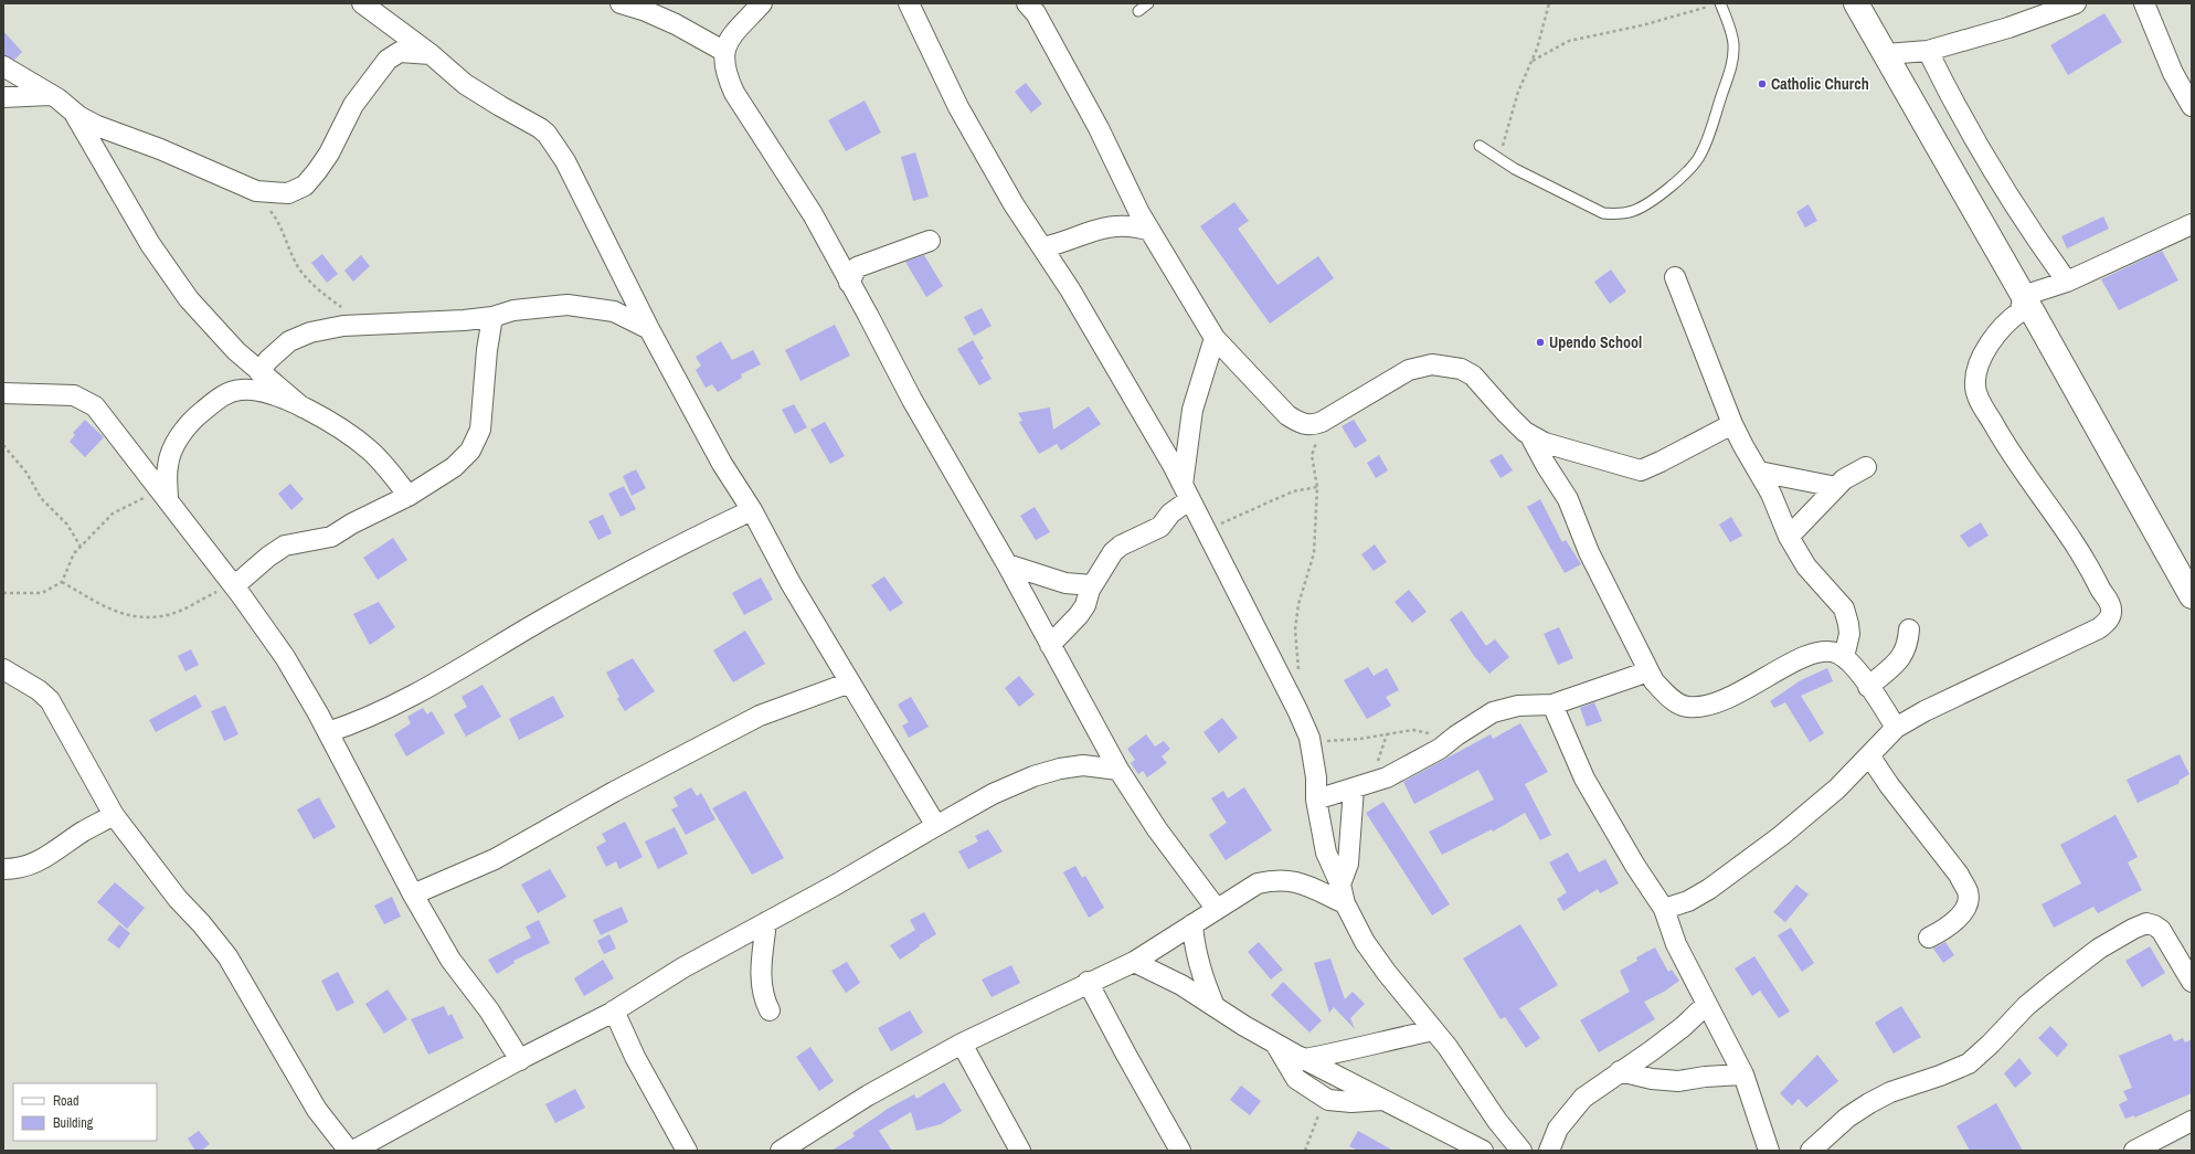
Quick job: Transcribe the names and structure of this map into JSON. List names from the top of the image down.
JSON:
{
  "places": ["Catholic Church", "Upendo School"],
  "legend": ["Road", "Building"]
}
